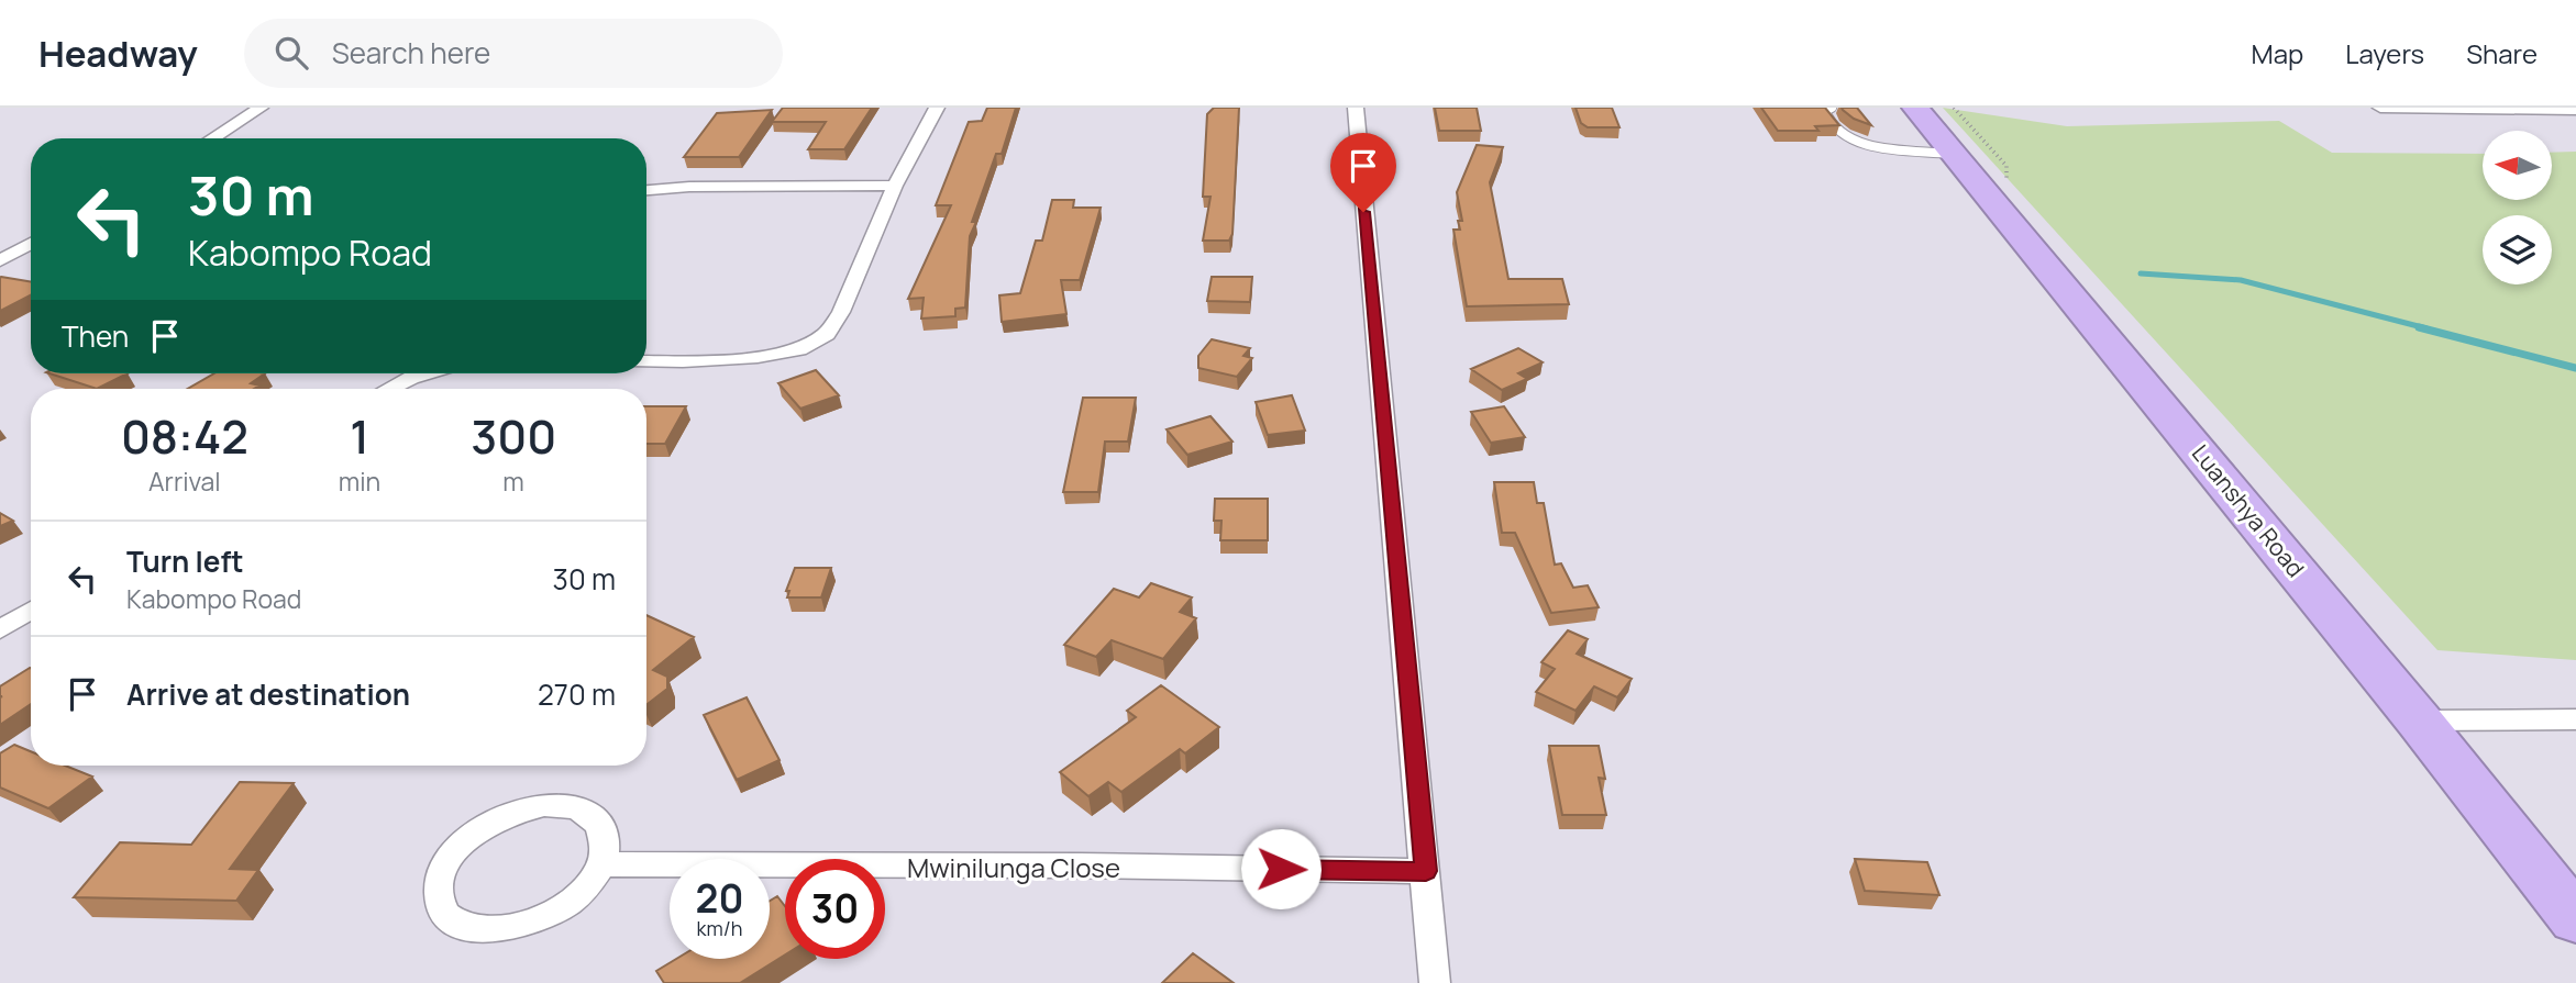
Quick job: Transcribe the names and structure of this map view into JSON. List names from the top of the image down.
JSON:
{
  "streets": {
    "highway": ["Luanshya Road"],
    "street": ["Mwinilunga Close"]
  },
  "north": "left",
  "page": {
    "header": "Headway",
    "search": "Search here",
    "nav": ["Map", "Layers", "Share"],
    "turn": ["30 m", "Kabompo Road"],
    "then": "Then",
    "eta": [
      "08:42",
      "Arrival",
      "1",
      "min",
      "300",
      "m"
    ],
    "list": [
      {
        "name": "Turn left",
        "note": "Kabompo Road",
        "value": "30 m"
      },
      {
        "name": "Arrive at destination",
        "value": "270 m"
      }
    ],
    "speed": "20 km/h",
    "limit": "30"
  }
}
